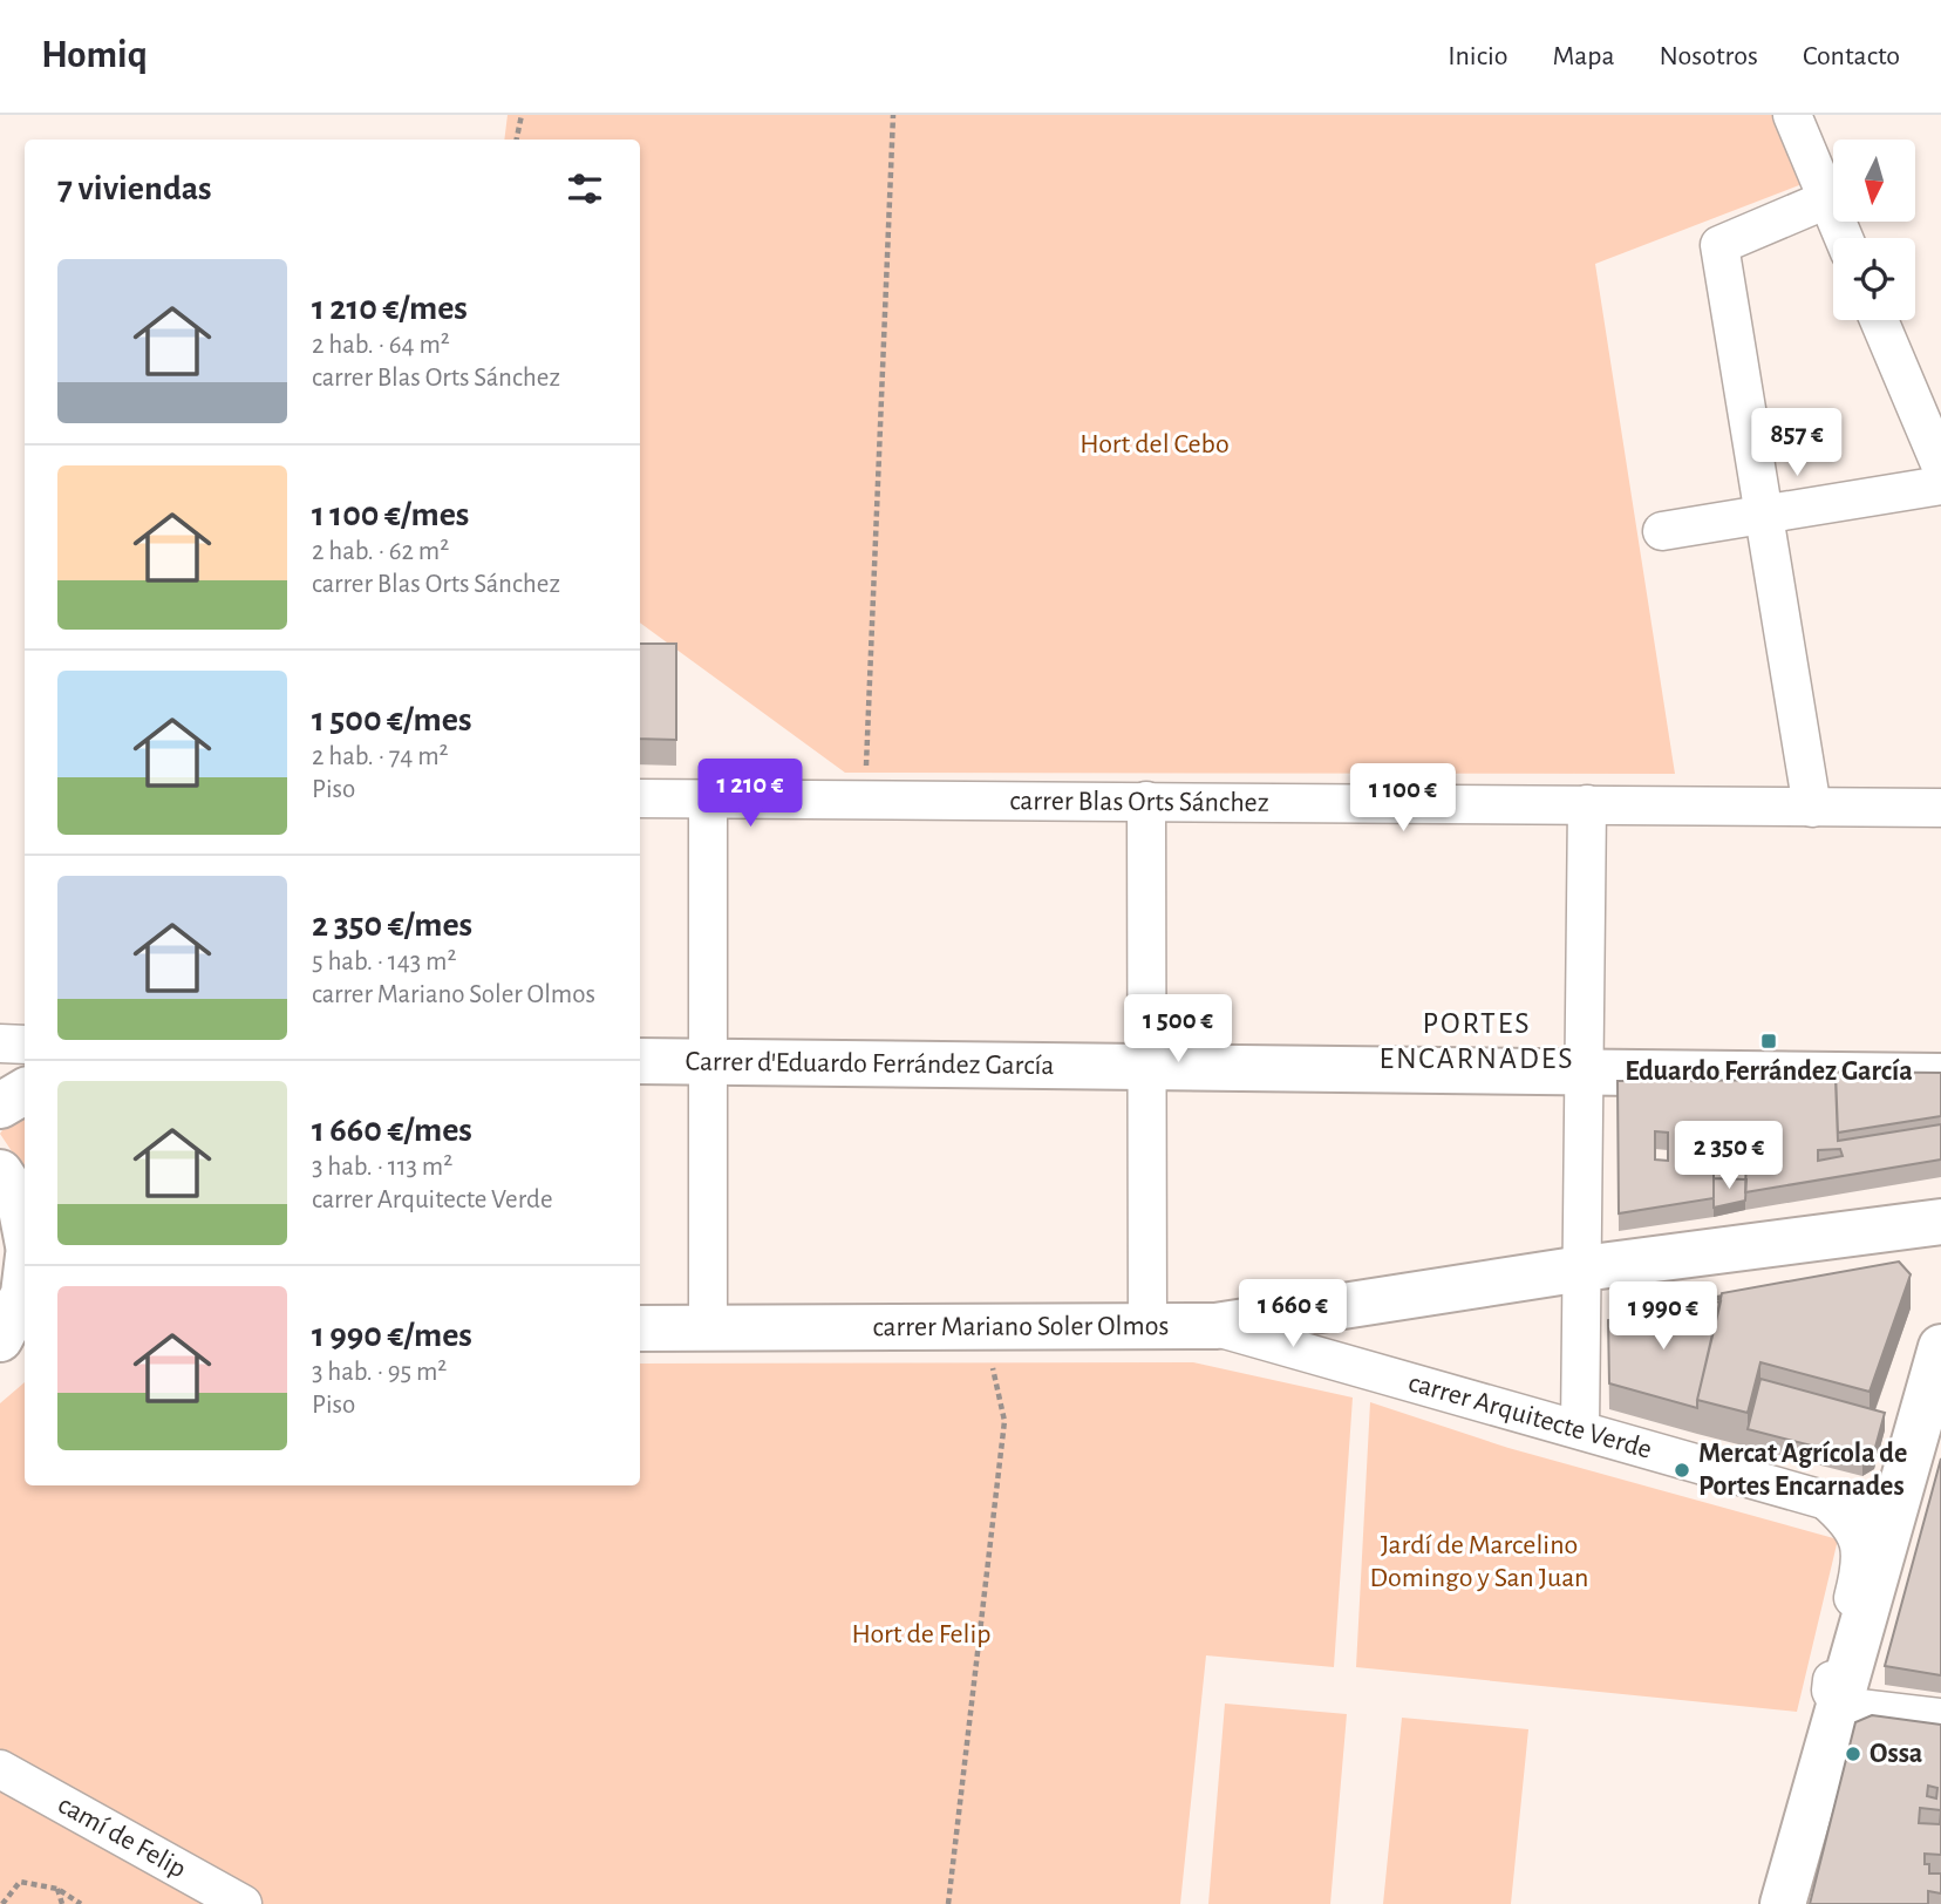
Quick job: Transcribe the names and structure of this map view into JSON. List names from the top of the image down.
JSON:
{
  "streets": {
    "main road": ["Carrer d'Eduardo Ferrández García", "carrer Mariano Soler Olmos"],
    "street": ["carrer Blas Orts Sánchez", "carrer Arquitecte Verde", "camí de Felip"]
  },
  "crossings": [
    ["carrer Mariano Soler Olmos", "carrer Arquitecte Verde"]
  ],
  "districts": ["PORTES ENCARNADES"],
  "parks": ["Hort del Cebo", "Jardí de Marcelino Domingo y San Juan", "Hort de Felip"],
  "places": {
    "transit": ["Eduardo Ferrández García"],
    "other": ["Mercat Agrícola de Portes Encarnades", "Ossa"]
  },
  "north": "bottom",
  "page": {
    "header": "Homiq",
    "nav": [
      "Inicio",
      "Mapa",
      "Nosotros",
      "Contacto"
    ],
    "heading": "7 viviendas",
    "list": [
      {
        "name": "1 210 €/mes",
        "note": "2 hab. · 64 m² · carrer Blas Orts Sánchez"
      },
      {
        "name": "1 100 €/mes",
        "note": "2 hab. · 62 m² · carrer Blas Orts Sánchez"
      },
      {
        "name": "1 500 €/mes",
        "note": "2 hab. · 74 m² · Piso"
      },
      {
        "name": "2 350 €/mes",
        "note": "5 hab. · 143 m² · carrer Mariano Soler Olmos"
      },
      {
        "name": "1 660 €/mes",
        "note": "3 hab. · 113 m² · carrer Arquitecte Verde"
      },
      {
        "name": "1 990 €/mes",
        "note": "3 hab. · 95 m² · Piso"
      }
    ],
    "price": [
      "857 €",
      "1 210 €",
      "1 100 €",
      "1 500 €",
      "2 350 €",
      "1 660 €",
      "1 990 €"
    ]
  }
}
